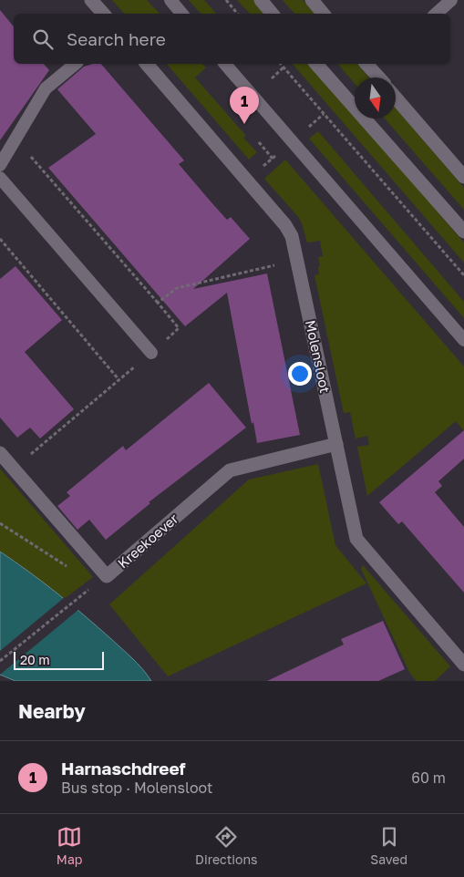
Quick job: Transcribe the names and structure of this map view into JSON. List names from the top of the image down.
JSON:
{
  "streets": {
    "street": ["Molensloot", "Kreekoever"]
  },
  "crossings": [
    ["Molensloot", "Kreekoever"]
  ],
  "scale_bar": "20 m",
  "north": "bottom",
  "page": {
    "search": "Search here",
    "pins": "1",
    "scale": "20 m",
    "heading": "Nearby",
    "list": [
      {
        "mark": "1",
        "name": "Harnaschdreef",
        "note": "Bus stop · Molensloot",
        "value": "60 m"
      }
    ],
    "nav": ["Map", "Directions", "Saved"]
  }
}
